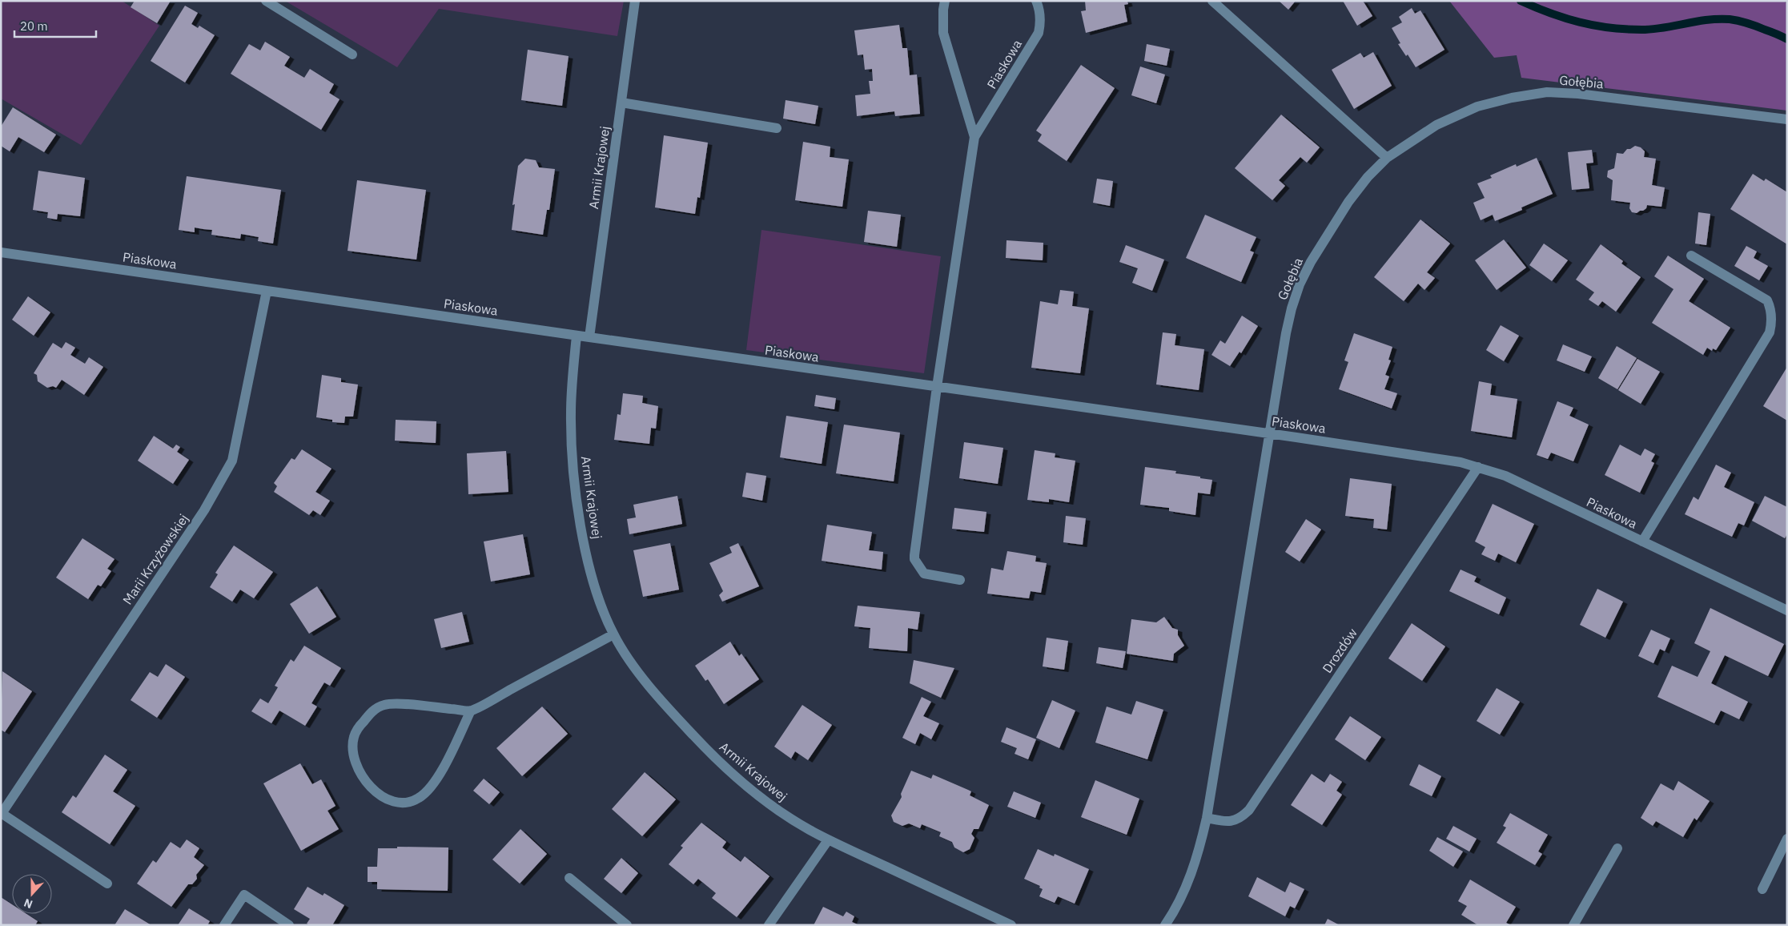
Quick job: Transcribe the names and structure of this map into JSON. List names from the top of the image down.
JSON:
{
  "streets": {
    "street": [
      "Piaskowa",
      "Gołębia",
      "Armii Krajowej",
      "Marii Krzyżowskiej",
      "Drozdów"
    ]
  },
  "crossings": [
    ["Piaskowa", "Gołębia"],
    ["Piaskowa", "Armii Krajowej"],
    ["Piaskowa", "Marii Krzyżowskiej"],
    ["Piaskowa", "Drozdów"]
  ],
  "scale_bar": "20 m",
  "north": "bottom"
}
